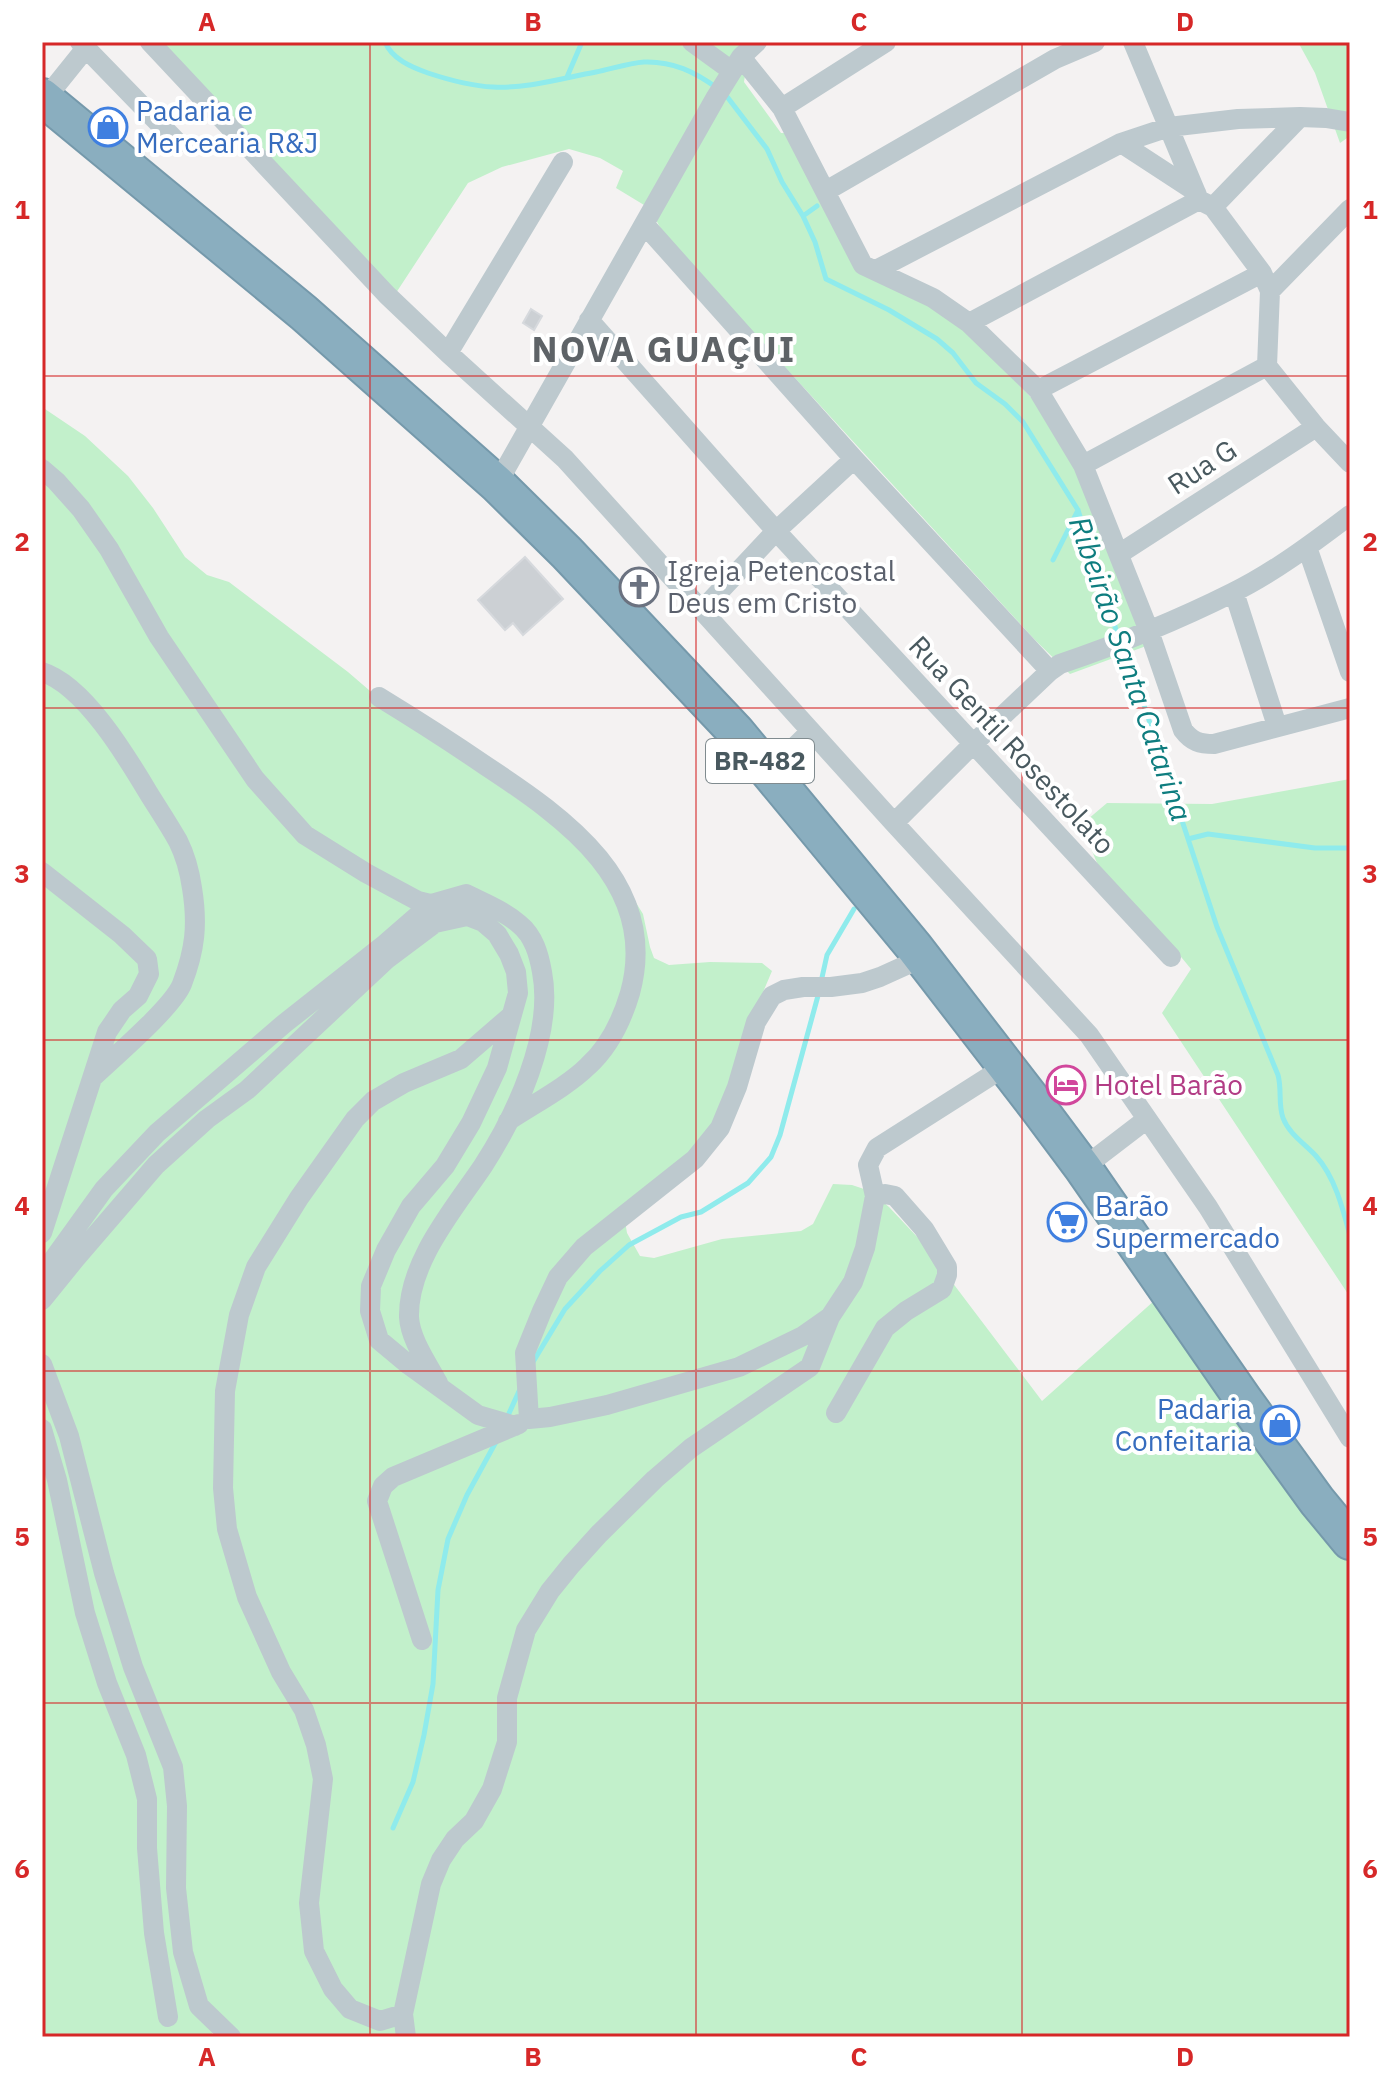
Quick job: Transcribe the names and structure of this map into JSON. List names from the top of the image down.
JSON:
{
  "streets": {
    "highway": ["BR-482"],
    "street": ["Rua G", "Rua Gentil Rosestolato"]
  },
  "districts": ["NOVA GUAÇUI"],
  "water": ["Ribeirão Santa Catarina"],
  "places": {
    "shop": ["Padaria e Mercearia R&J", "Padaria Confeitaria"],
    "church": ["Igreja Petencostal Deus em Cristo"],
    "hotel": ["Hotel Barão"],
    "supermarket": ["Barão Supermercado"]
  },
  "grid": {
    "columns": [
      "A",
      "B",
      "C",
      "D"
    ],
    "rows": [
      "1",
      "2",
      "3",
      "4",
      "5",
      "6"
    ]
  }
}
